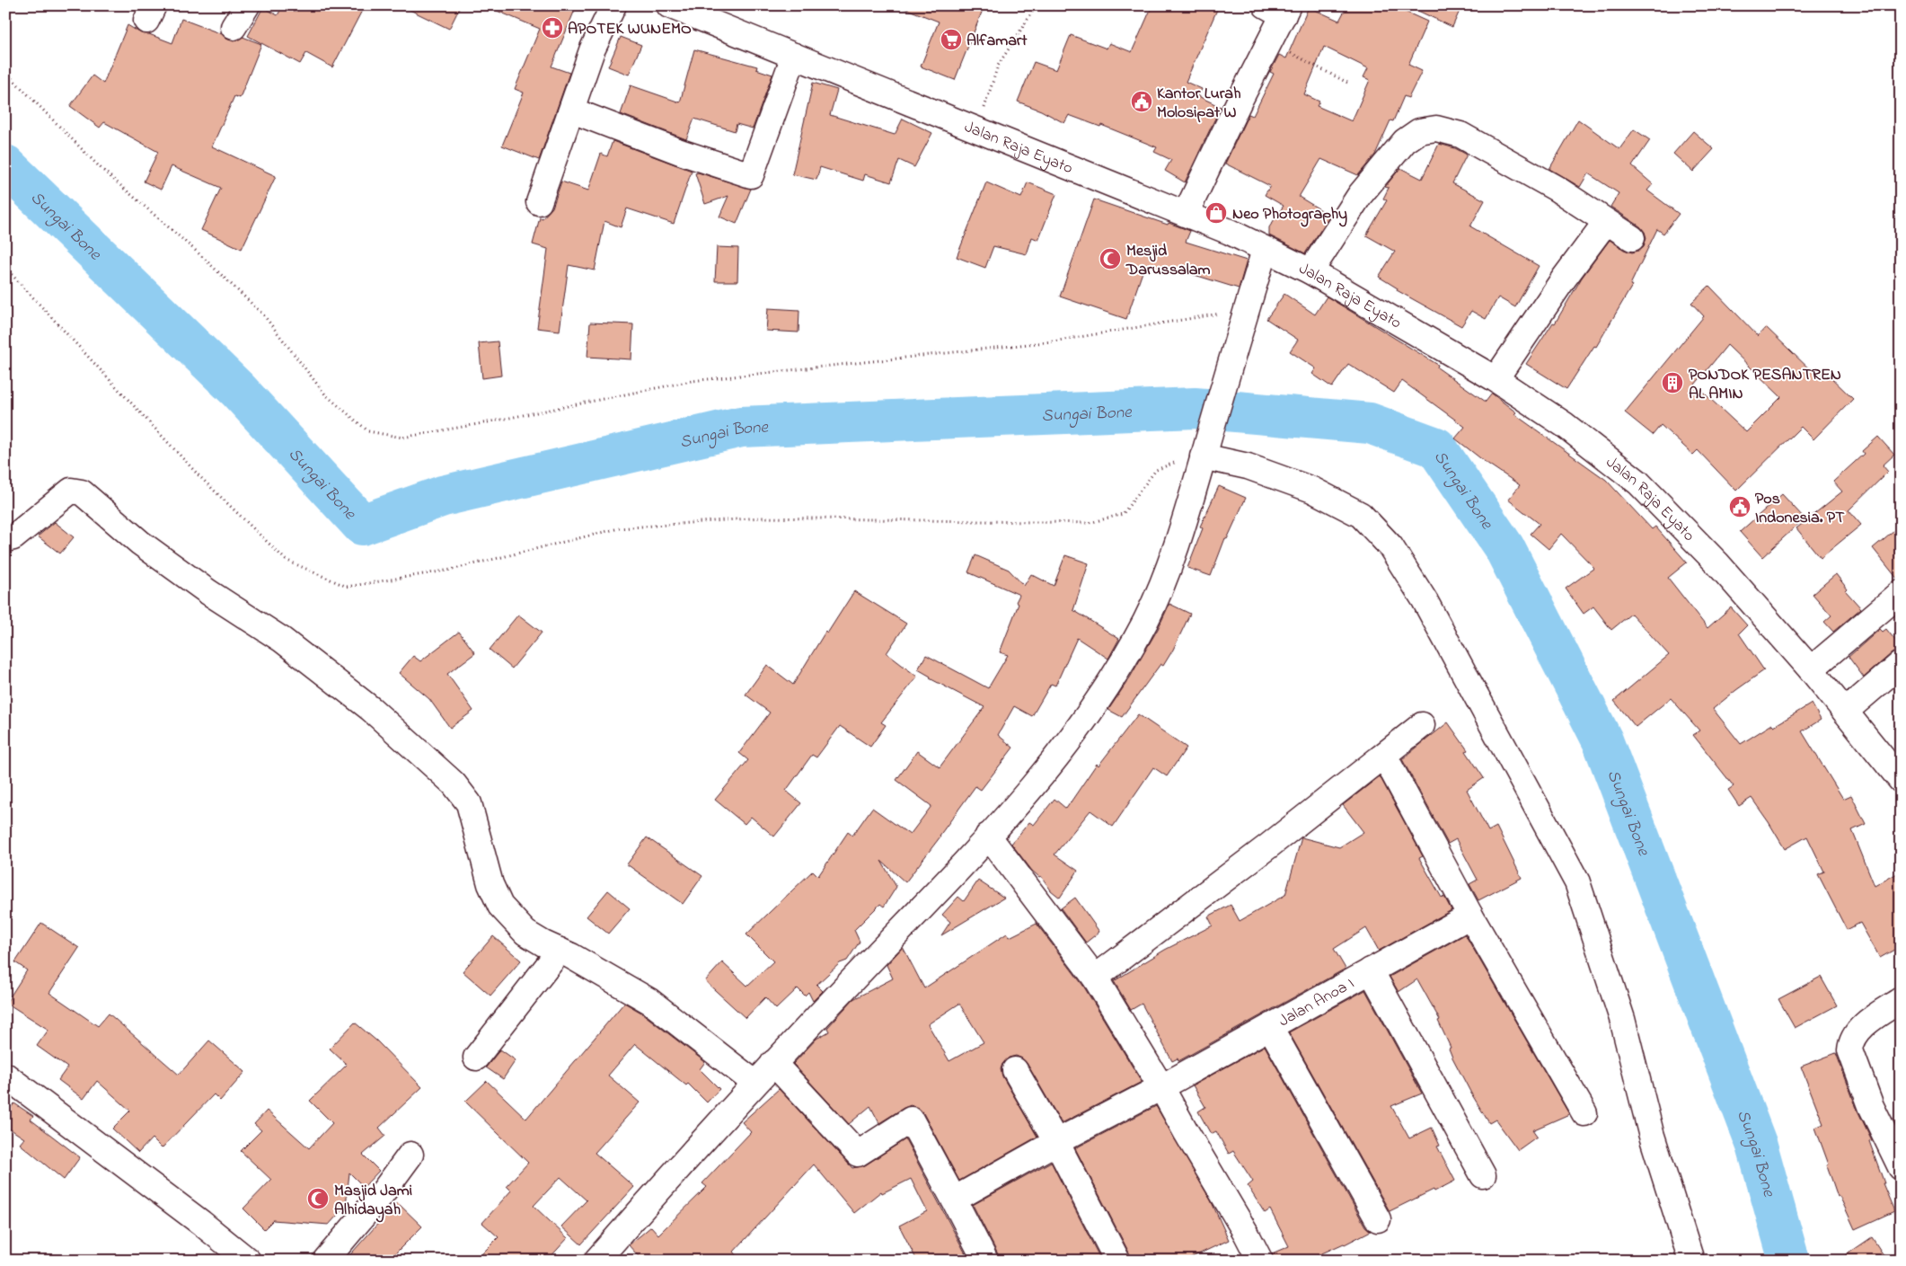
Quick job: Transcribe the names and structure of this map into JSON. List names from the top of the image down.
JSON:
{
  "streets": {
    "street": ["Jalan Raja Eyato", "Jalan Anoa I"]
  },
  "water": ["Sungai Bone"],
  "places": {
    "pharmacy": ["APOTEK WUNEMO"],
    "supermarket": ["Alfamart"],
    "public building": ["Kantor Lurah Molosipat W", "Pos Indonesia. PT"],
    "shop": ["Neo Photography"],
    "mosque": ["Mesjid Darussalam", "Masjid Jami Alhidayah"],
    "building": ["PONDOK PESANTREN AL AMIN"]
  }
}
